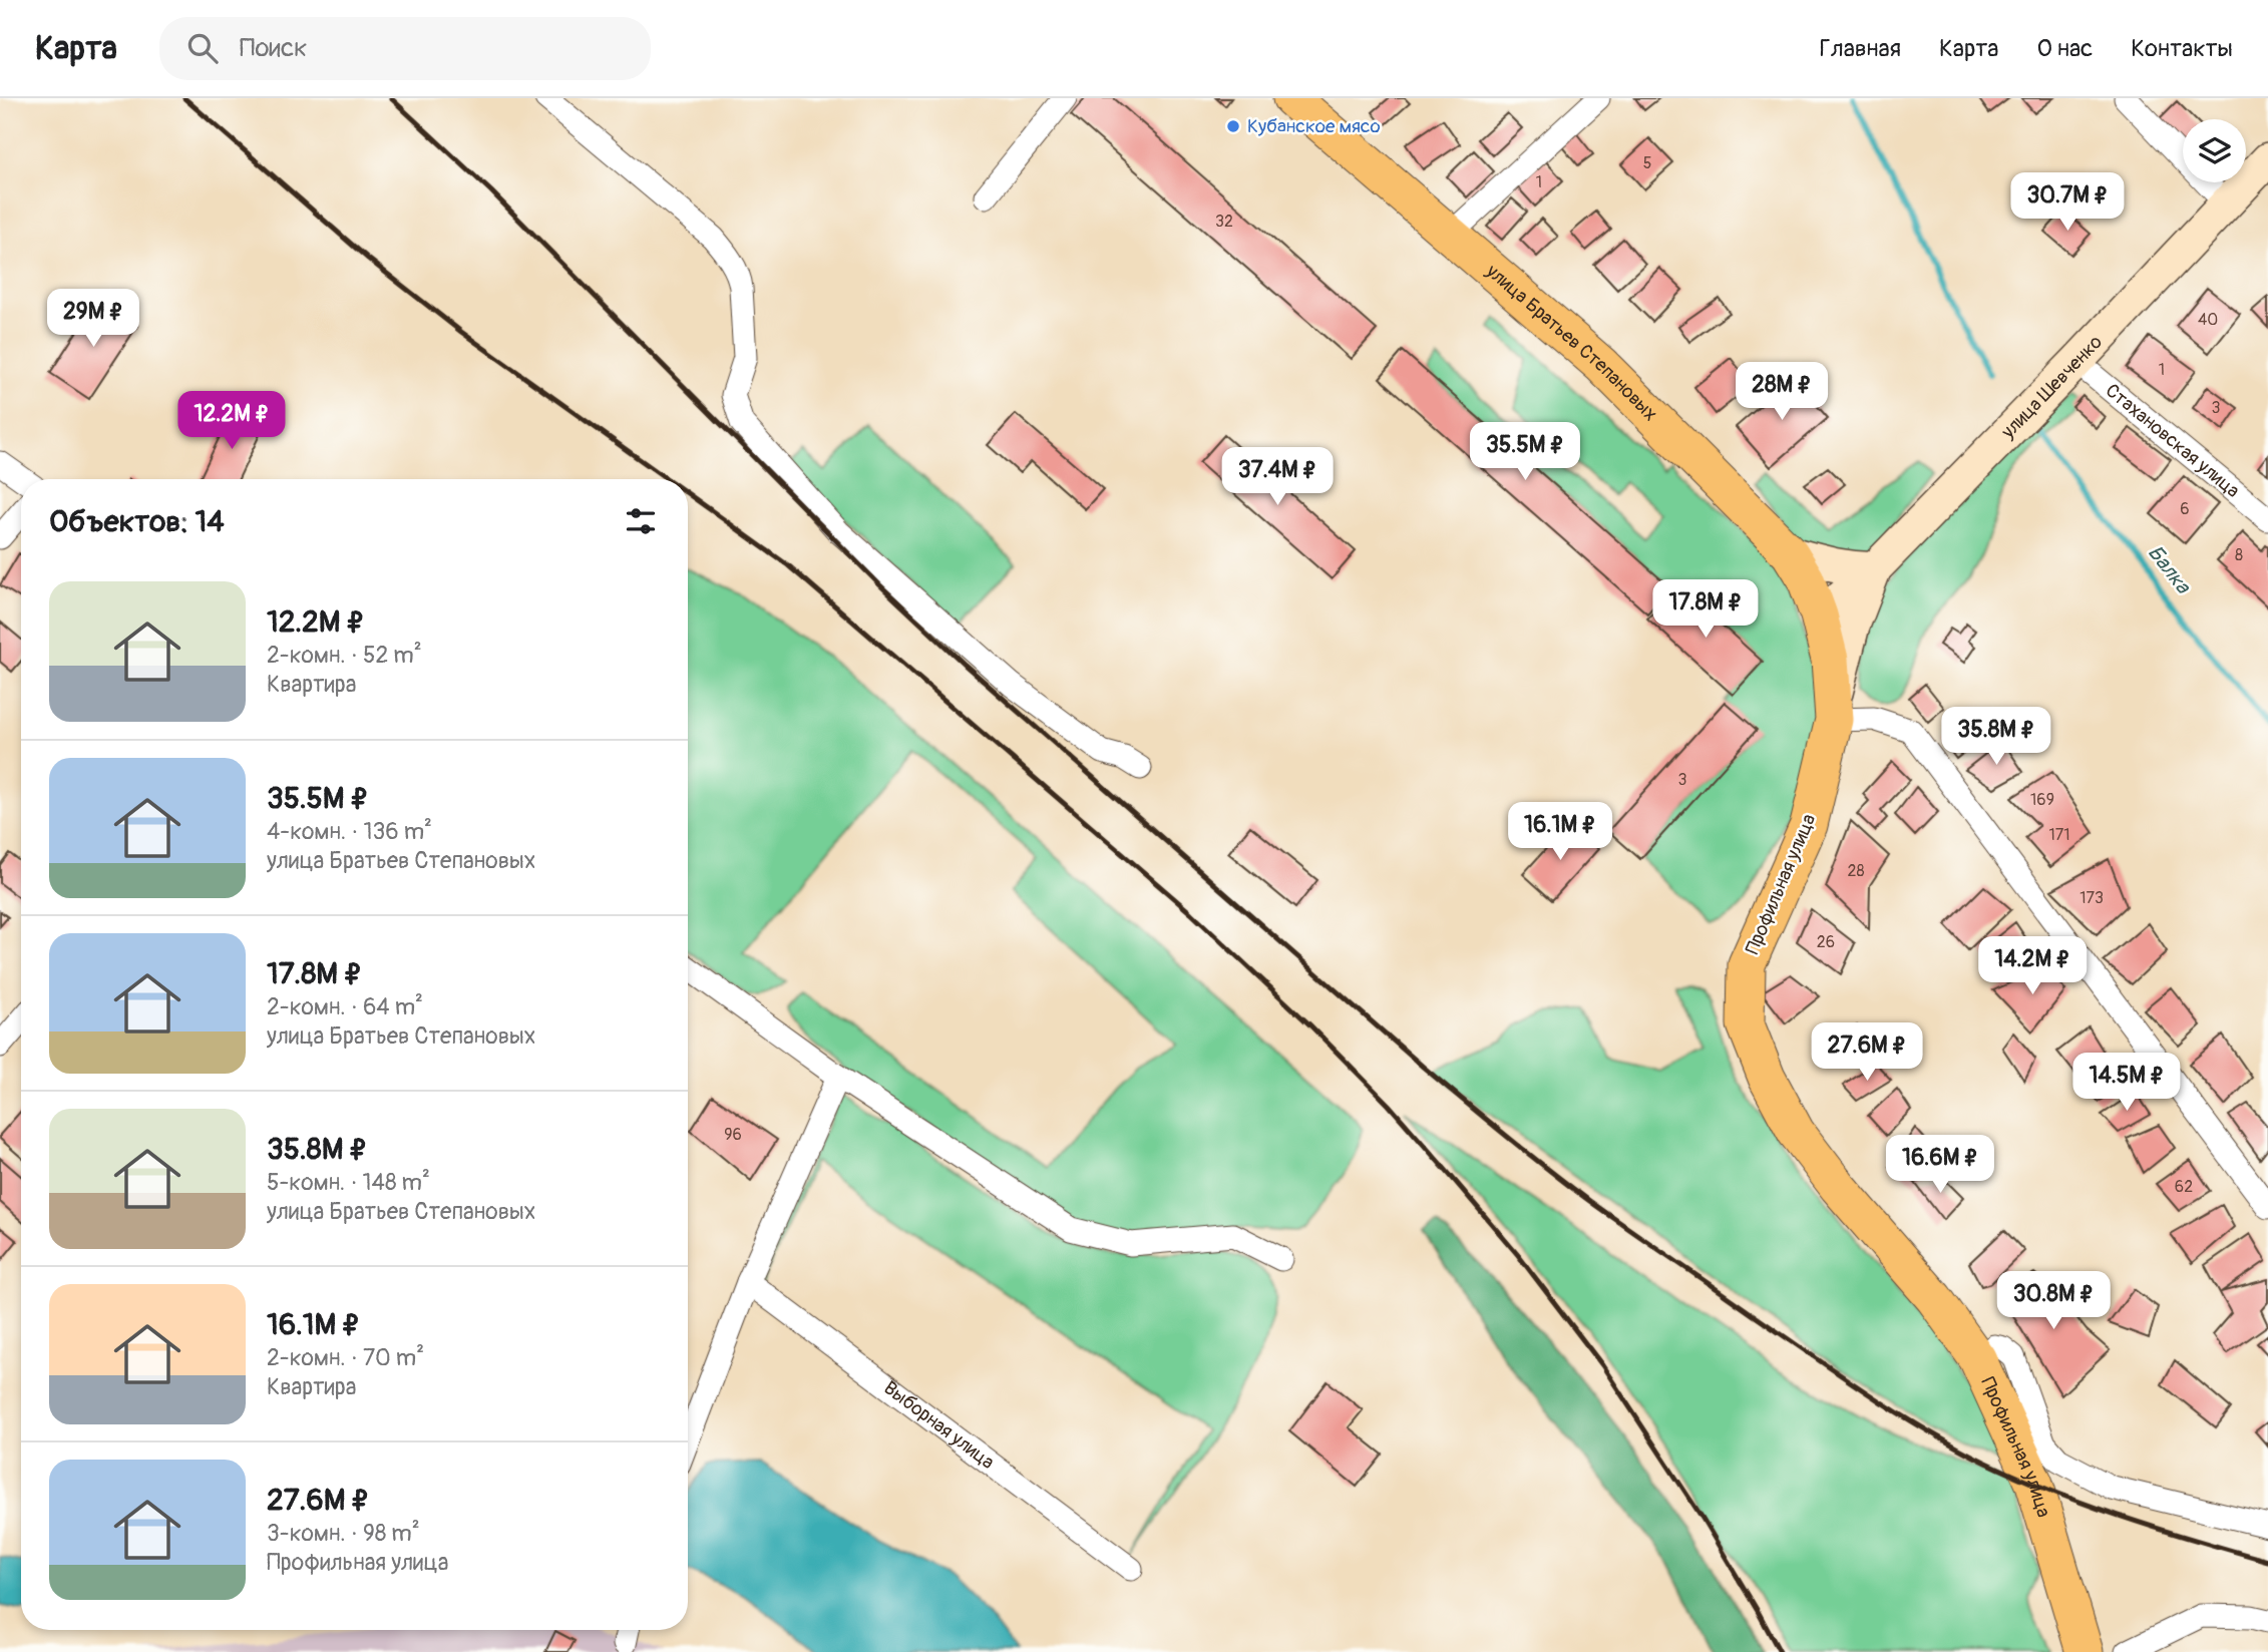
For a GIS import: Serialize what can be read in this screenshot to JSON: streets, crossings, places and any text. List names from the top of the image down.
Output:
{
  "streets": {
    "main road": ["улица Братьев Степановых", "улица Шевченко", "Профильная улица"],
    "street": ["Стахановская улица", "Выборная улица"]
  },
  "crossings": [
    ["улица Братьев Степановых", "улица Шевченко"],
    ["улица Братьев Степановых", "Профильная улица"],
    ["улица Шевченко", "Стахановская улица"],
    ["улица Шевченко", "Профильная улица"]
  ],
  "water": ["Балка"],
  "places": ["Кубанское мясо"],
  "house_numbers": [
    "5",
    "1",
    "32",
    "40",
    "1",
    "3",
    "6",
    "8",
    "3",
    "169",
    "171",
    "28",
    "173",
    "26",
    "96",
    "62"
  ],
  "page": {
    "header": "Карта",
    "search": "Поиск",
    "nav": [
      "Главная",
      "Карта",
      "О нас",
      "Контакты"
    ],
    "price": [
      "30.7M ₽",
      "29M ₽",
      "28M ₽",
      "12.2M ₽",
      "35.5M ₽",
      "37.4M ₽",
      "17.8M ₽",
      "35.8M ₽",
      "16.1M ₽",
      "14.2M ₽",
      "27.6M ₽",
      "14.5M ₽",
      "16.6M ₽",
      "30.8M ₽"
    ],
    "heading": "Объектов: 14",
    "list": [
      {
        "name": "12.2M ₽",
        "note": "2-комн. · 52 m² · Квартира"
      },
      {
        "name": "35.5M ₽",
        "note": "4-комн. · 136 m² · улица Братьев Степановых"
      },
      {
        "name": "17.8M ₽",
        "note": "2-комн. · 64 m² · улица Братьев Степановых"
      },
      {
        "name": "35.8M ₽",
        "note": "5-комн. · 148 m² · улица Братьев Степановых"
      },
      {
        "name": "16.1M ₽",
        "note": "2-комн. · 70 m² · Квартира"
      },
      {
        "name": "27.6M ₽",
        "note": "3-комн. · 98 m² · Профильная улица"
      }
    ]
  }
}
